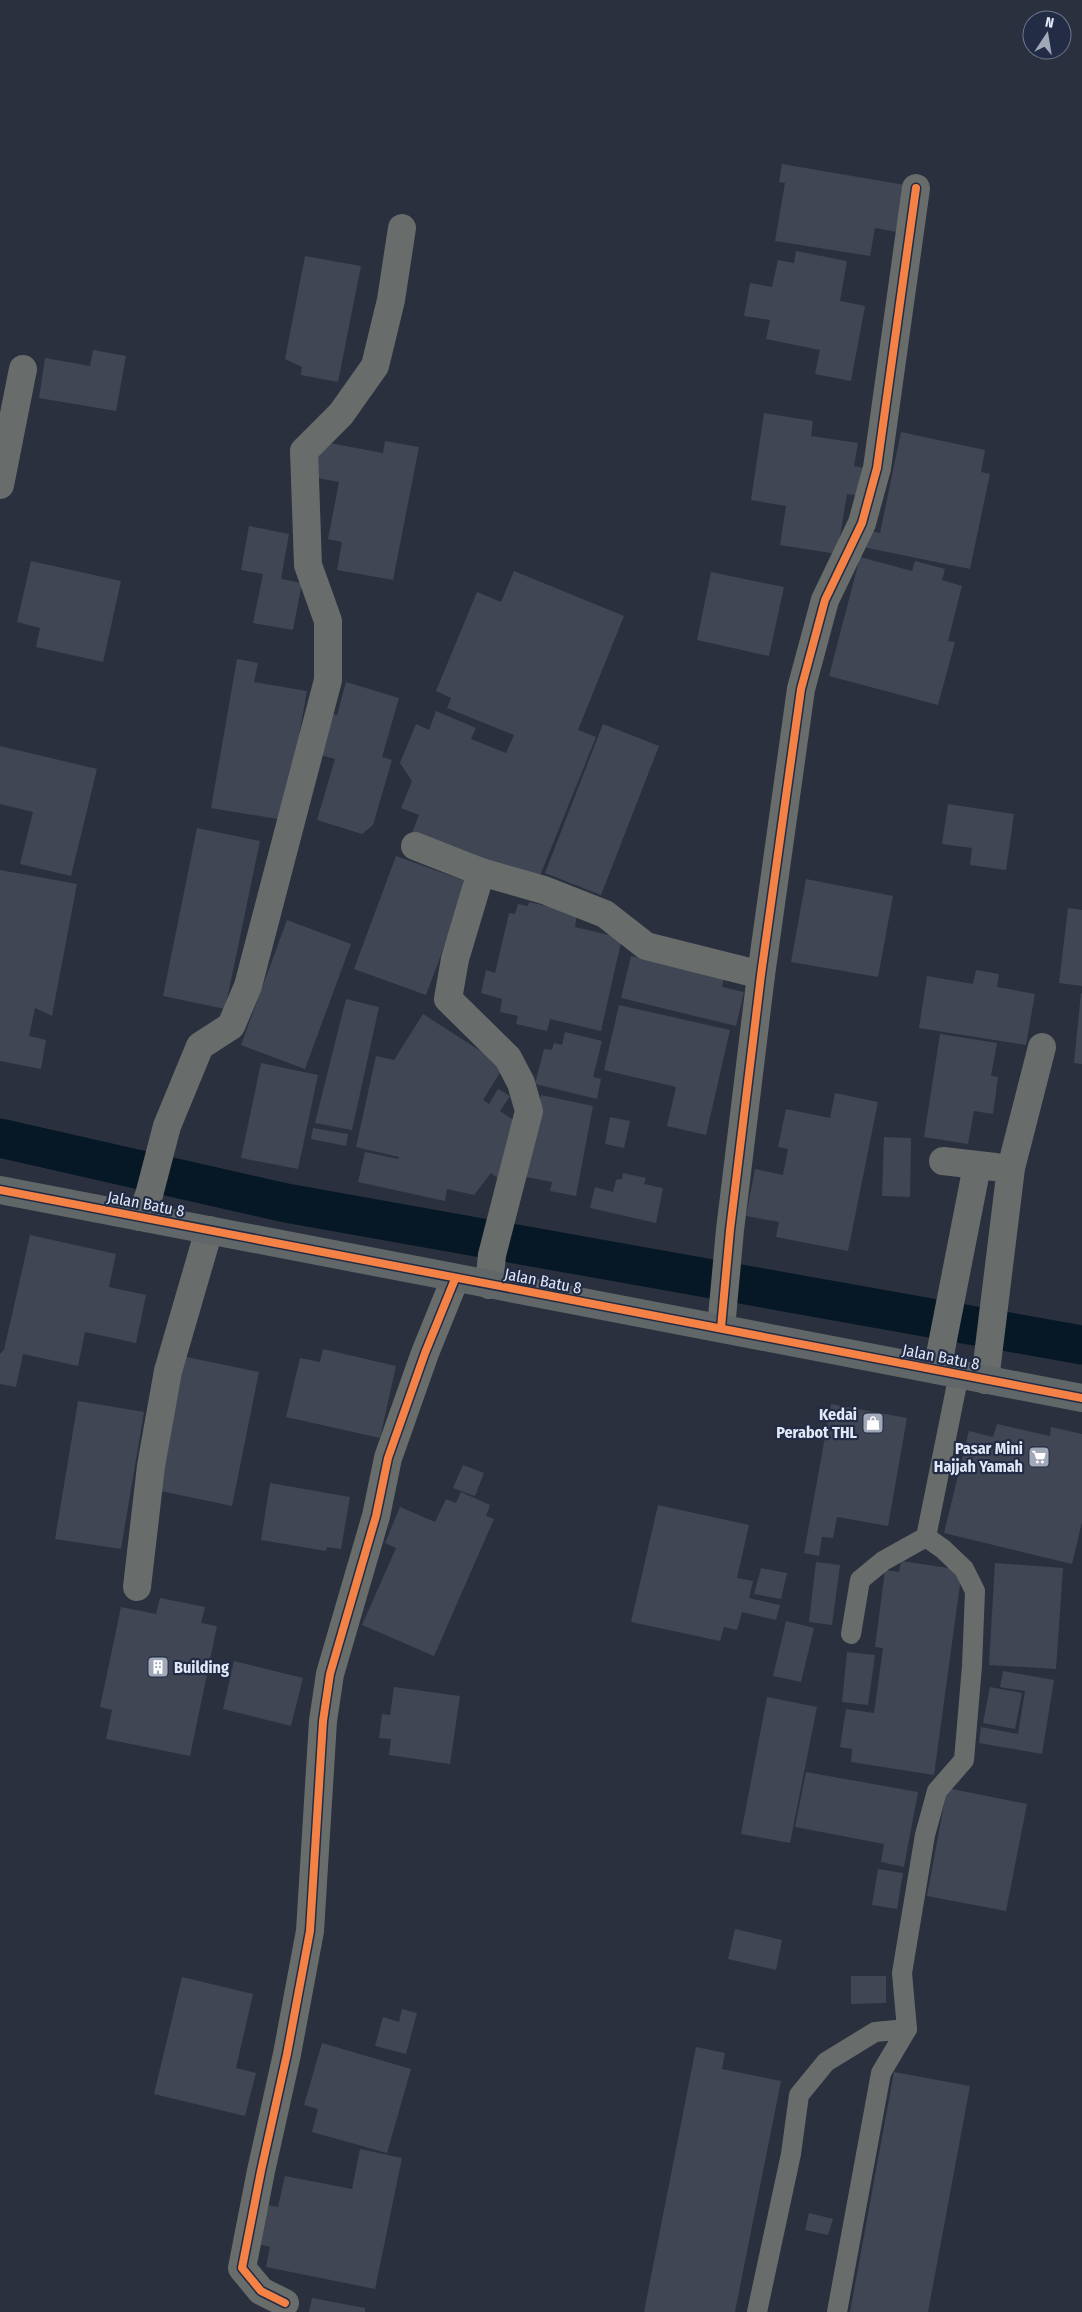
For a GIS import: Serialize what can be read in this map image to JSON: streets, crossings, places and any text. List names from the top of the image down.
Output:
{
  "streets": {
    "street": ["Jalan Batu 8"]
  },
  "places": {
    "shop": ["Kedai Perabot THL"],
    "supermarket": ["Pasar Mini Hajjah Yamah"],
    "building": ["Building"]
  },
  "north": "top"
}
